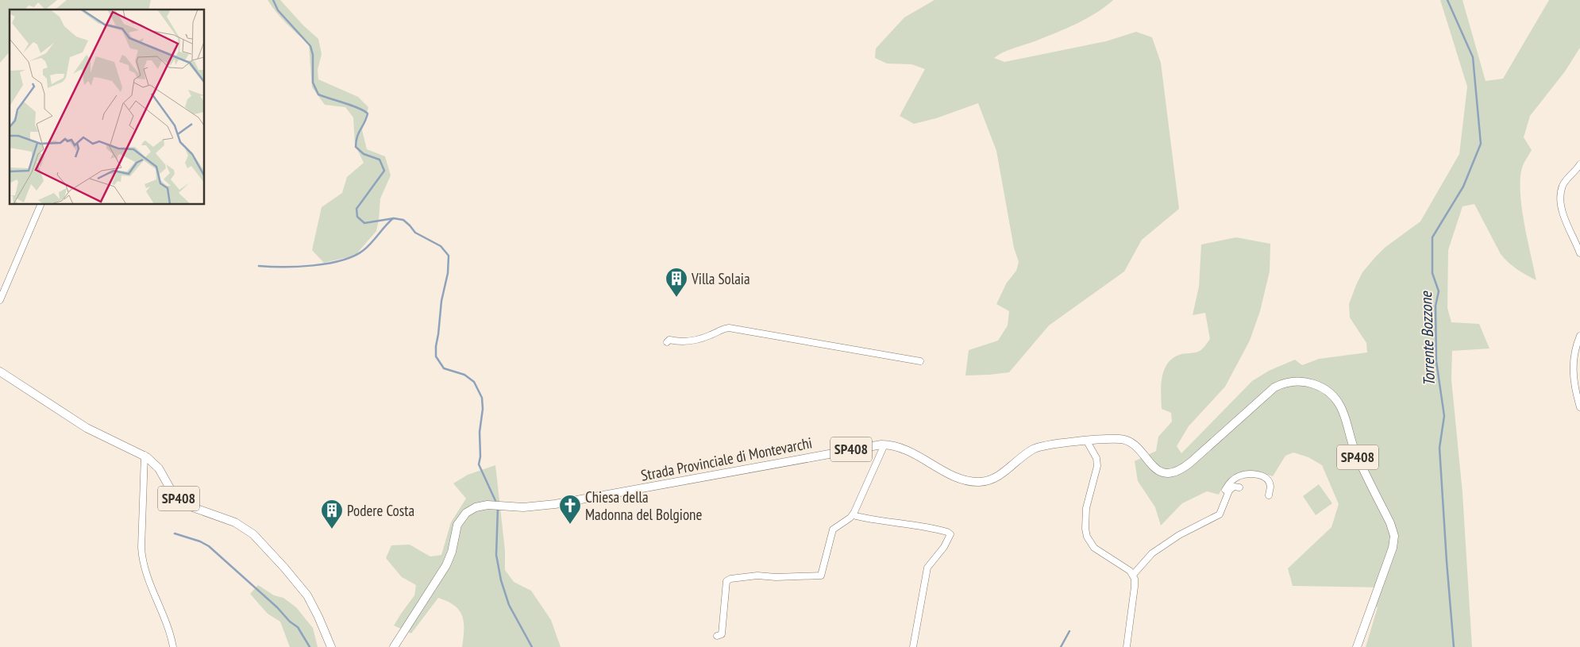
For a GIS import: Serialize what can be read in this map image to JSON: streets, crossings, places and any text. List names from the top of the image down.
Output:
{
  "streets": {
    "main road": ["SP408", "Strada Provinciale di Montevarchi"]
  },
  "water": ["Torrente Bozzone"],
  "places": {
    "building": ["Villa Solaia", "Podere Costa"],
    "church": ["Chiesa della Madonna del Bolgione"]
  }
}
